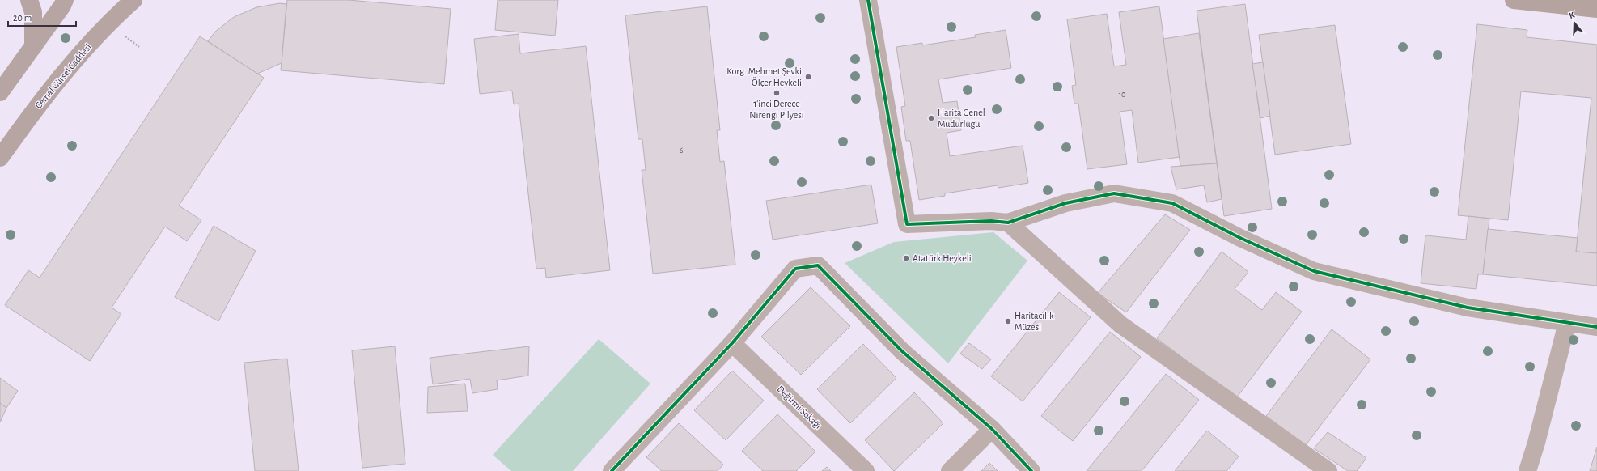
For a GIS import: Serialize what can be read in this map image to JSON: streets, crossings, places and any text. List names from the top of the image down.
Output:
{
  "streets": {
    "main road": ["Cemal Gürsel Caddesi"],
    "street": ["Değirmi Sokağı"]
  },
  "places": [
    "Korg. Mehmet Şevki Ölçer Heykeli",
    "1'inci Derece Nirengi Pilyesi",
    "Harita Genel Müdürlüğü",
    "Atatürk Heykeli",
    "Haritacılık Müzesi"
  ],
  "house_numbers": ["10", "6"],
  "scale_bar": "20 m",
  "north": "top"
}
